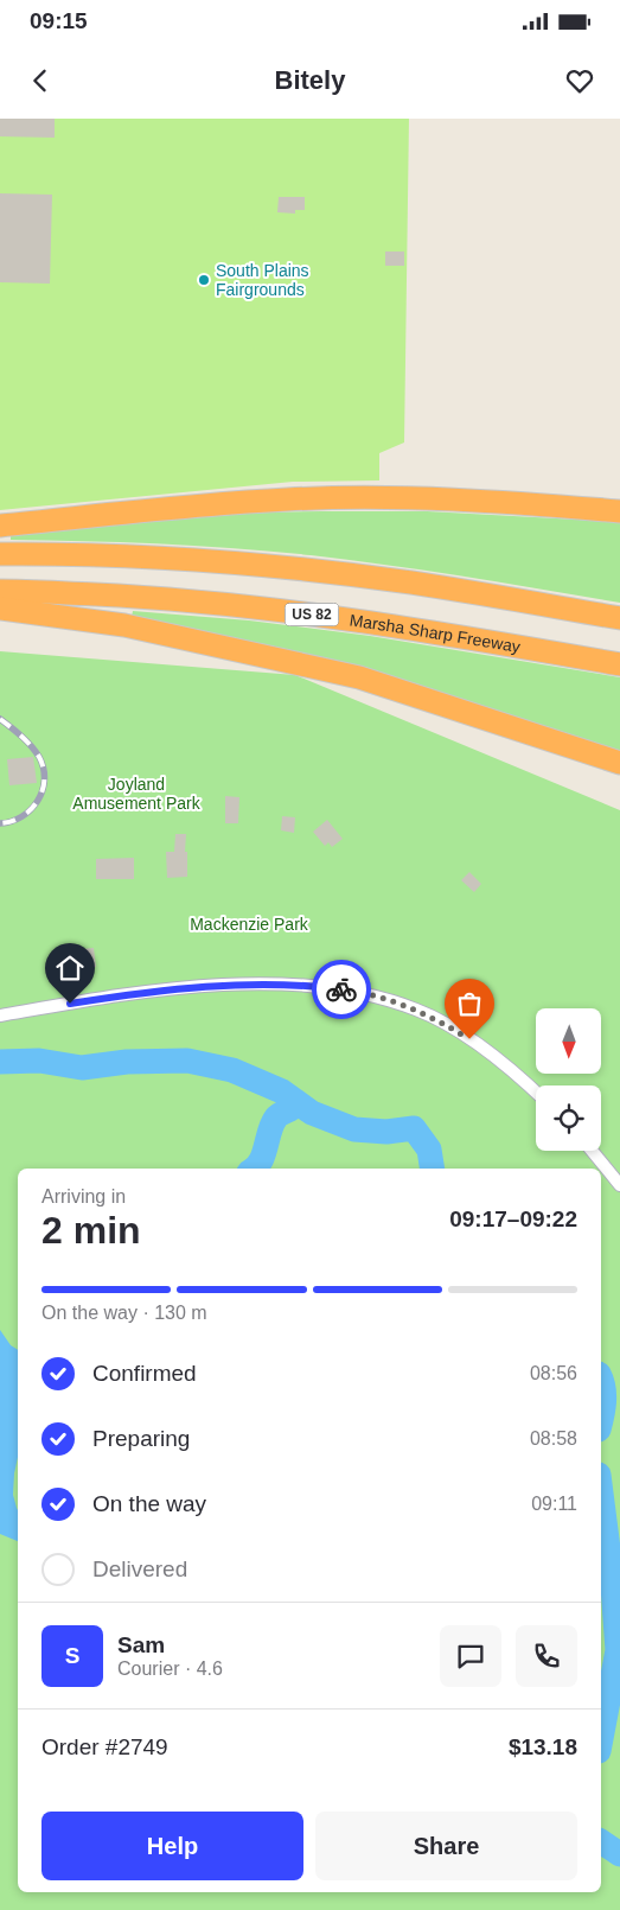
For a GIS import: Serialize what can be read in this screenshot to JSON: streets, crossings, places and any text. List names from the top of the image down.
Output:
{
  "streets": {
    "highway": ["US 82", "Marsha Sharp Freeway"]
  },
  "parks": ["Joyland Amusement Park", "Mackenzie Park"],
  "places": ["South Plains Fairgrounds"],
  "north": "bottom",
  "page": {
    "status": "09:15",
    "header": "Bitely",
    "heading": ["2 min", "Arriving in", "09:17–09:22"],
    "panel": [
      "Sam",
      "Courier · 4.6",
      "Order #2749",
      "$13.18"
    ],
    "bar": "On the way · 130 m",
    "list": [
      ["Confirmed", "08:56"],
      ["Preparing", "08:58"],
      ["On the way", "09:11"],
      "Delivered"
    ],
    "round": "S",
    "buttons": ["Help", "Share"]
  }
}
